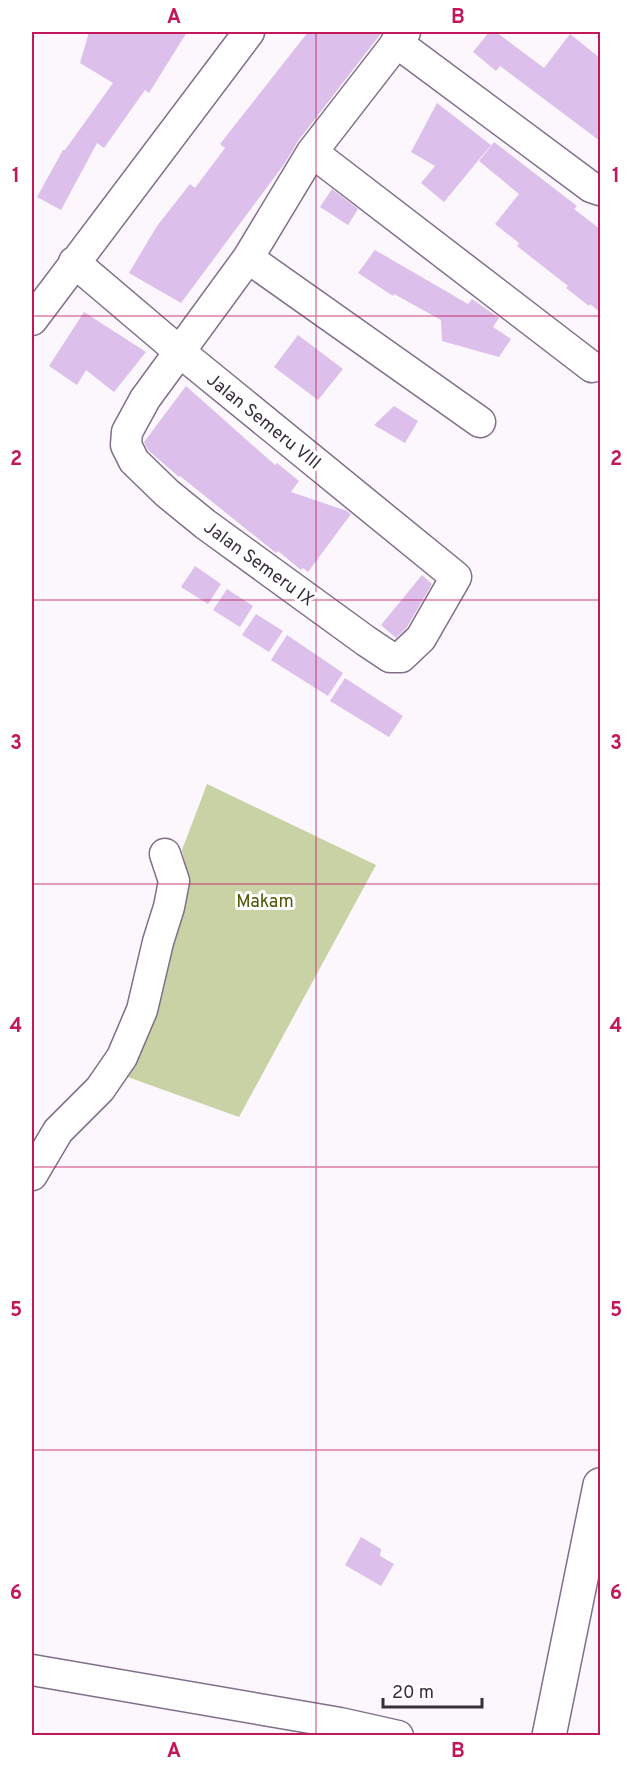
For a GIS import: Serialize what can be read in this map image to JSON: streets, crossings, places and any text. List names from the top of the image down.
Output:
{
  "streets": {
    "street": ["Jalan Semeru VIII", "Jalan Semeru IX"]
  },
  "crossings": [
    ["Jalan Semeru VIII", "Jalan Semeru IX"]
  ],
  "parks": ["Makam"],
  "scale_bar": "20 m",
  "grid": {
    "columns": ["A", "B"],
    "rows": [
      "1",
      "2",
      "3",
      "4",
      "5",
      "6"
    ]
  }
}
